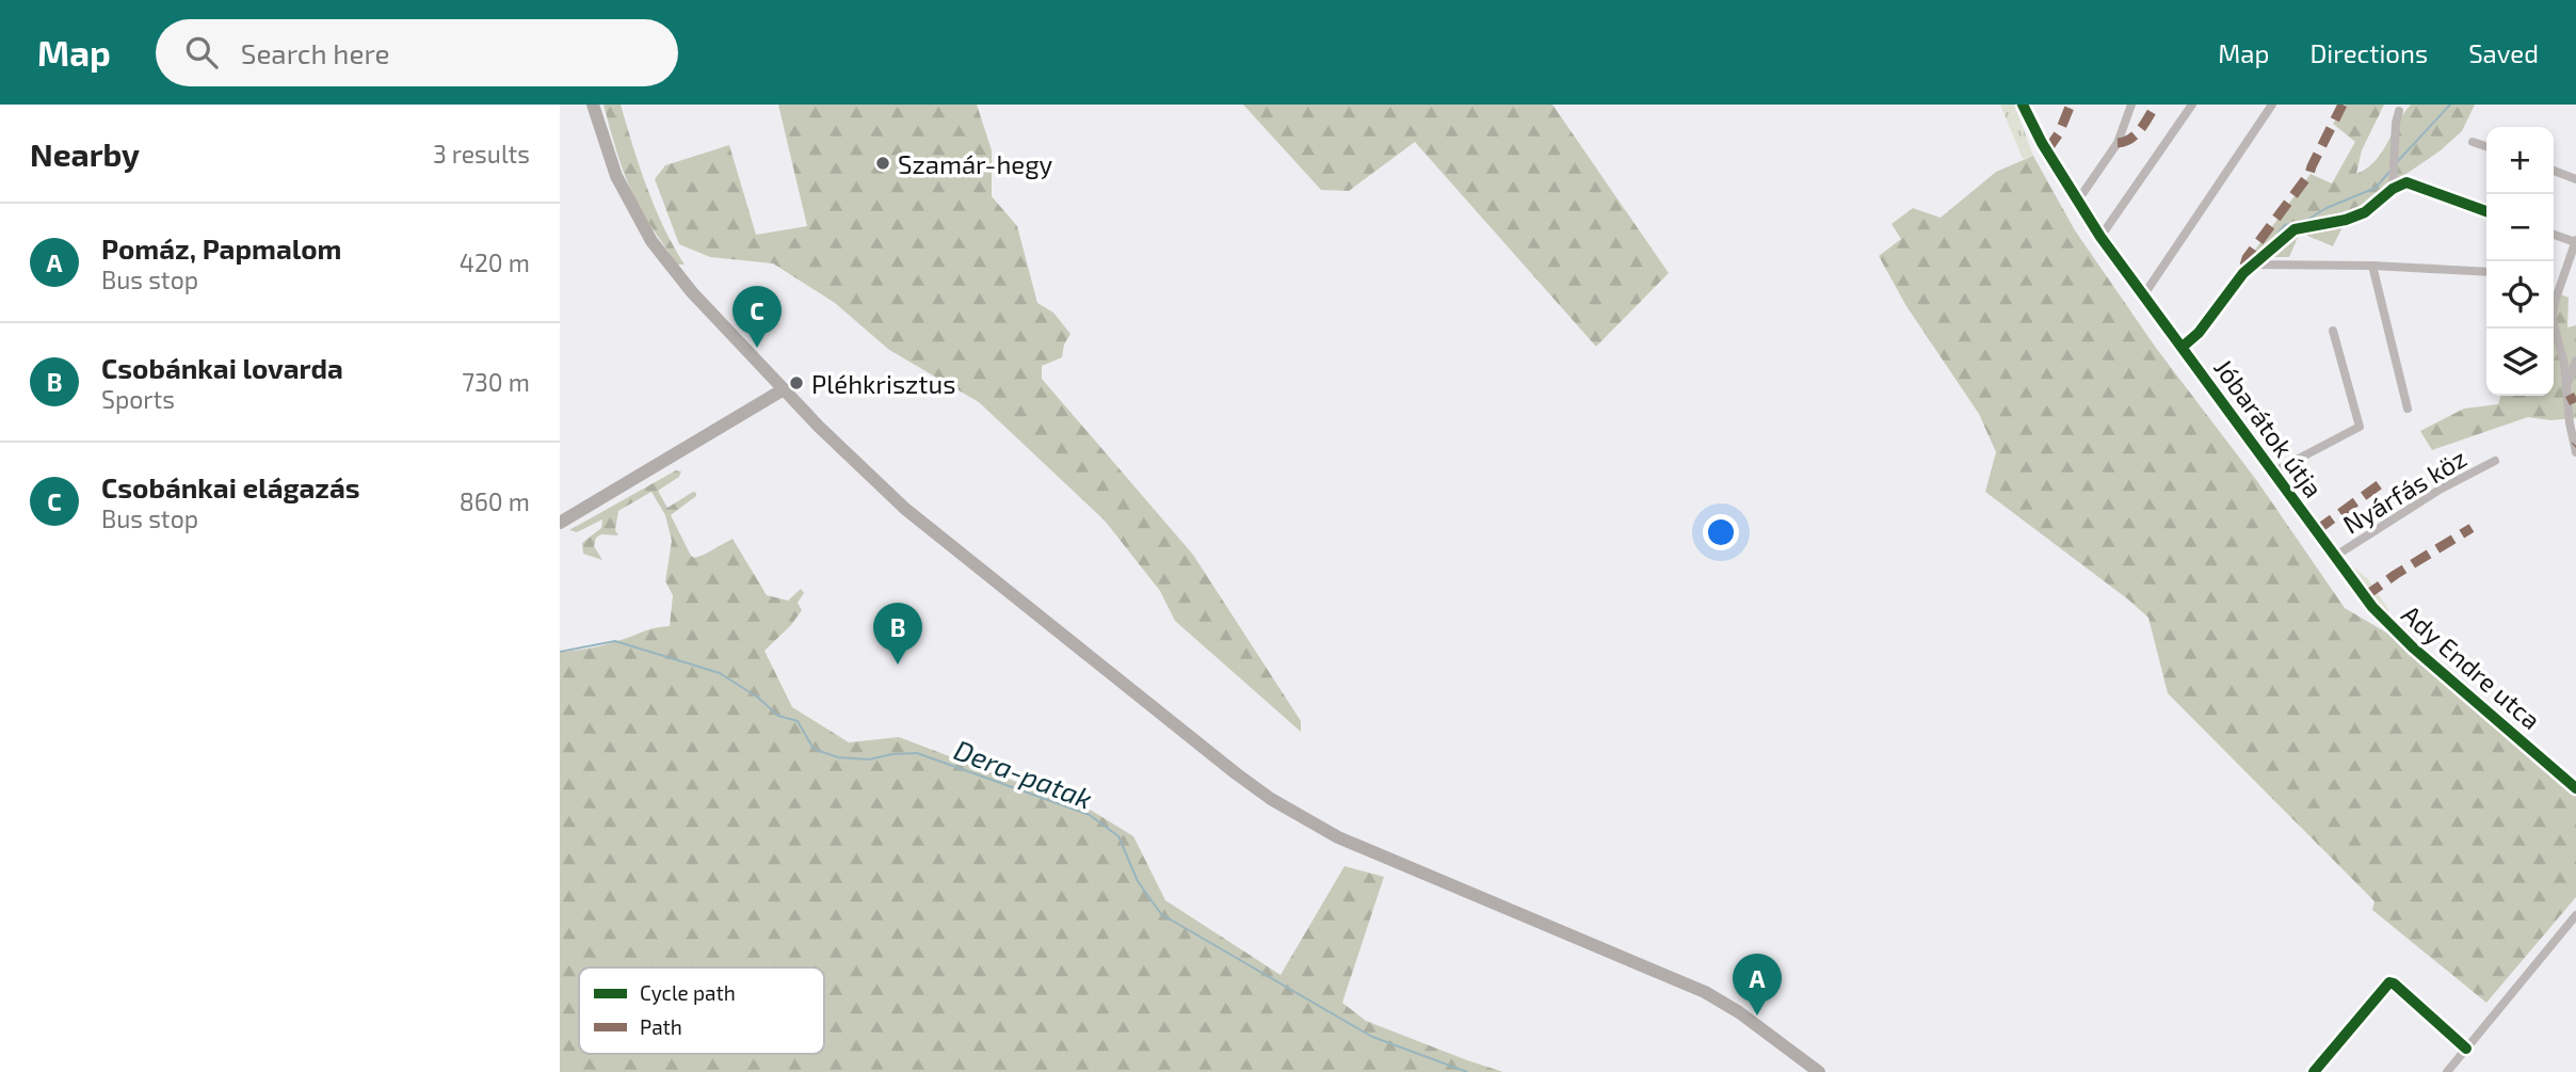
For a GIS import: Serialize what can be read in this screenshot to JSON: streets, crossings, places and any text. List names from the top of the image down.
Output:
{
  "streets": {
    "street": ["Jóbarátok útja", "Nyárfás köz", "Ady Endre utca"]
  },
  "crossings": [
    ["Jóbarátok útja", "Nyárfás köz"],
    ["Jóbarátok útja", "Ady Endre utca"]
  ],
  "water": ["Dera-patak"],
  "places": ["Szamár-hegy", "Pléhkrisztus"],
  "legend": ["Cycle path", "Path"],
  "page": {
    "header": "Map",
    "search": "Search here",
    "nav": ["Map", "Directions", "Saved"],
    "heading": ["Nearby", "3 results"],
    "map_buttons": ["+", "−"],
    "list": [
      {
        "mark": "A",
        "name": "Pomáz, Papmalom",
        "note": "Bus stop",
        "value": "420 m"
      },
      {
        "mark": "B",
        "name": "Csobánkai lovarda",
        "note": "Sports",
        "value": "730 m"
      },
      {
        "mark": "C",
        "name": "Csobánkai elágazás",
        "note": "Bus stop",
        "value": "860 m"
      }
    ],
    "pins": ["C", "B", "A"]
  }
}
